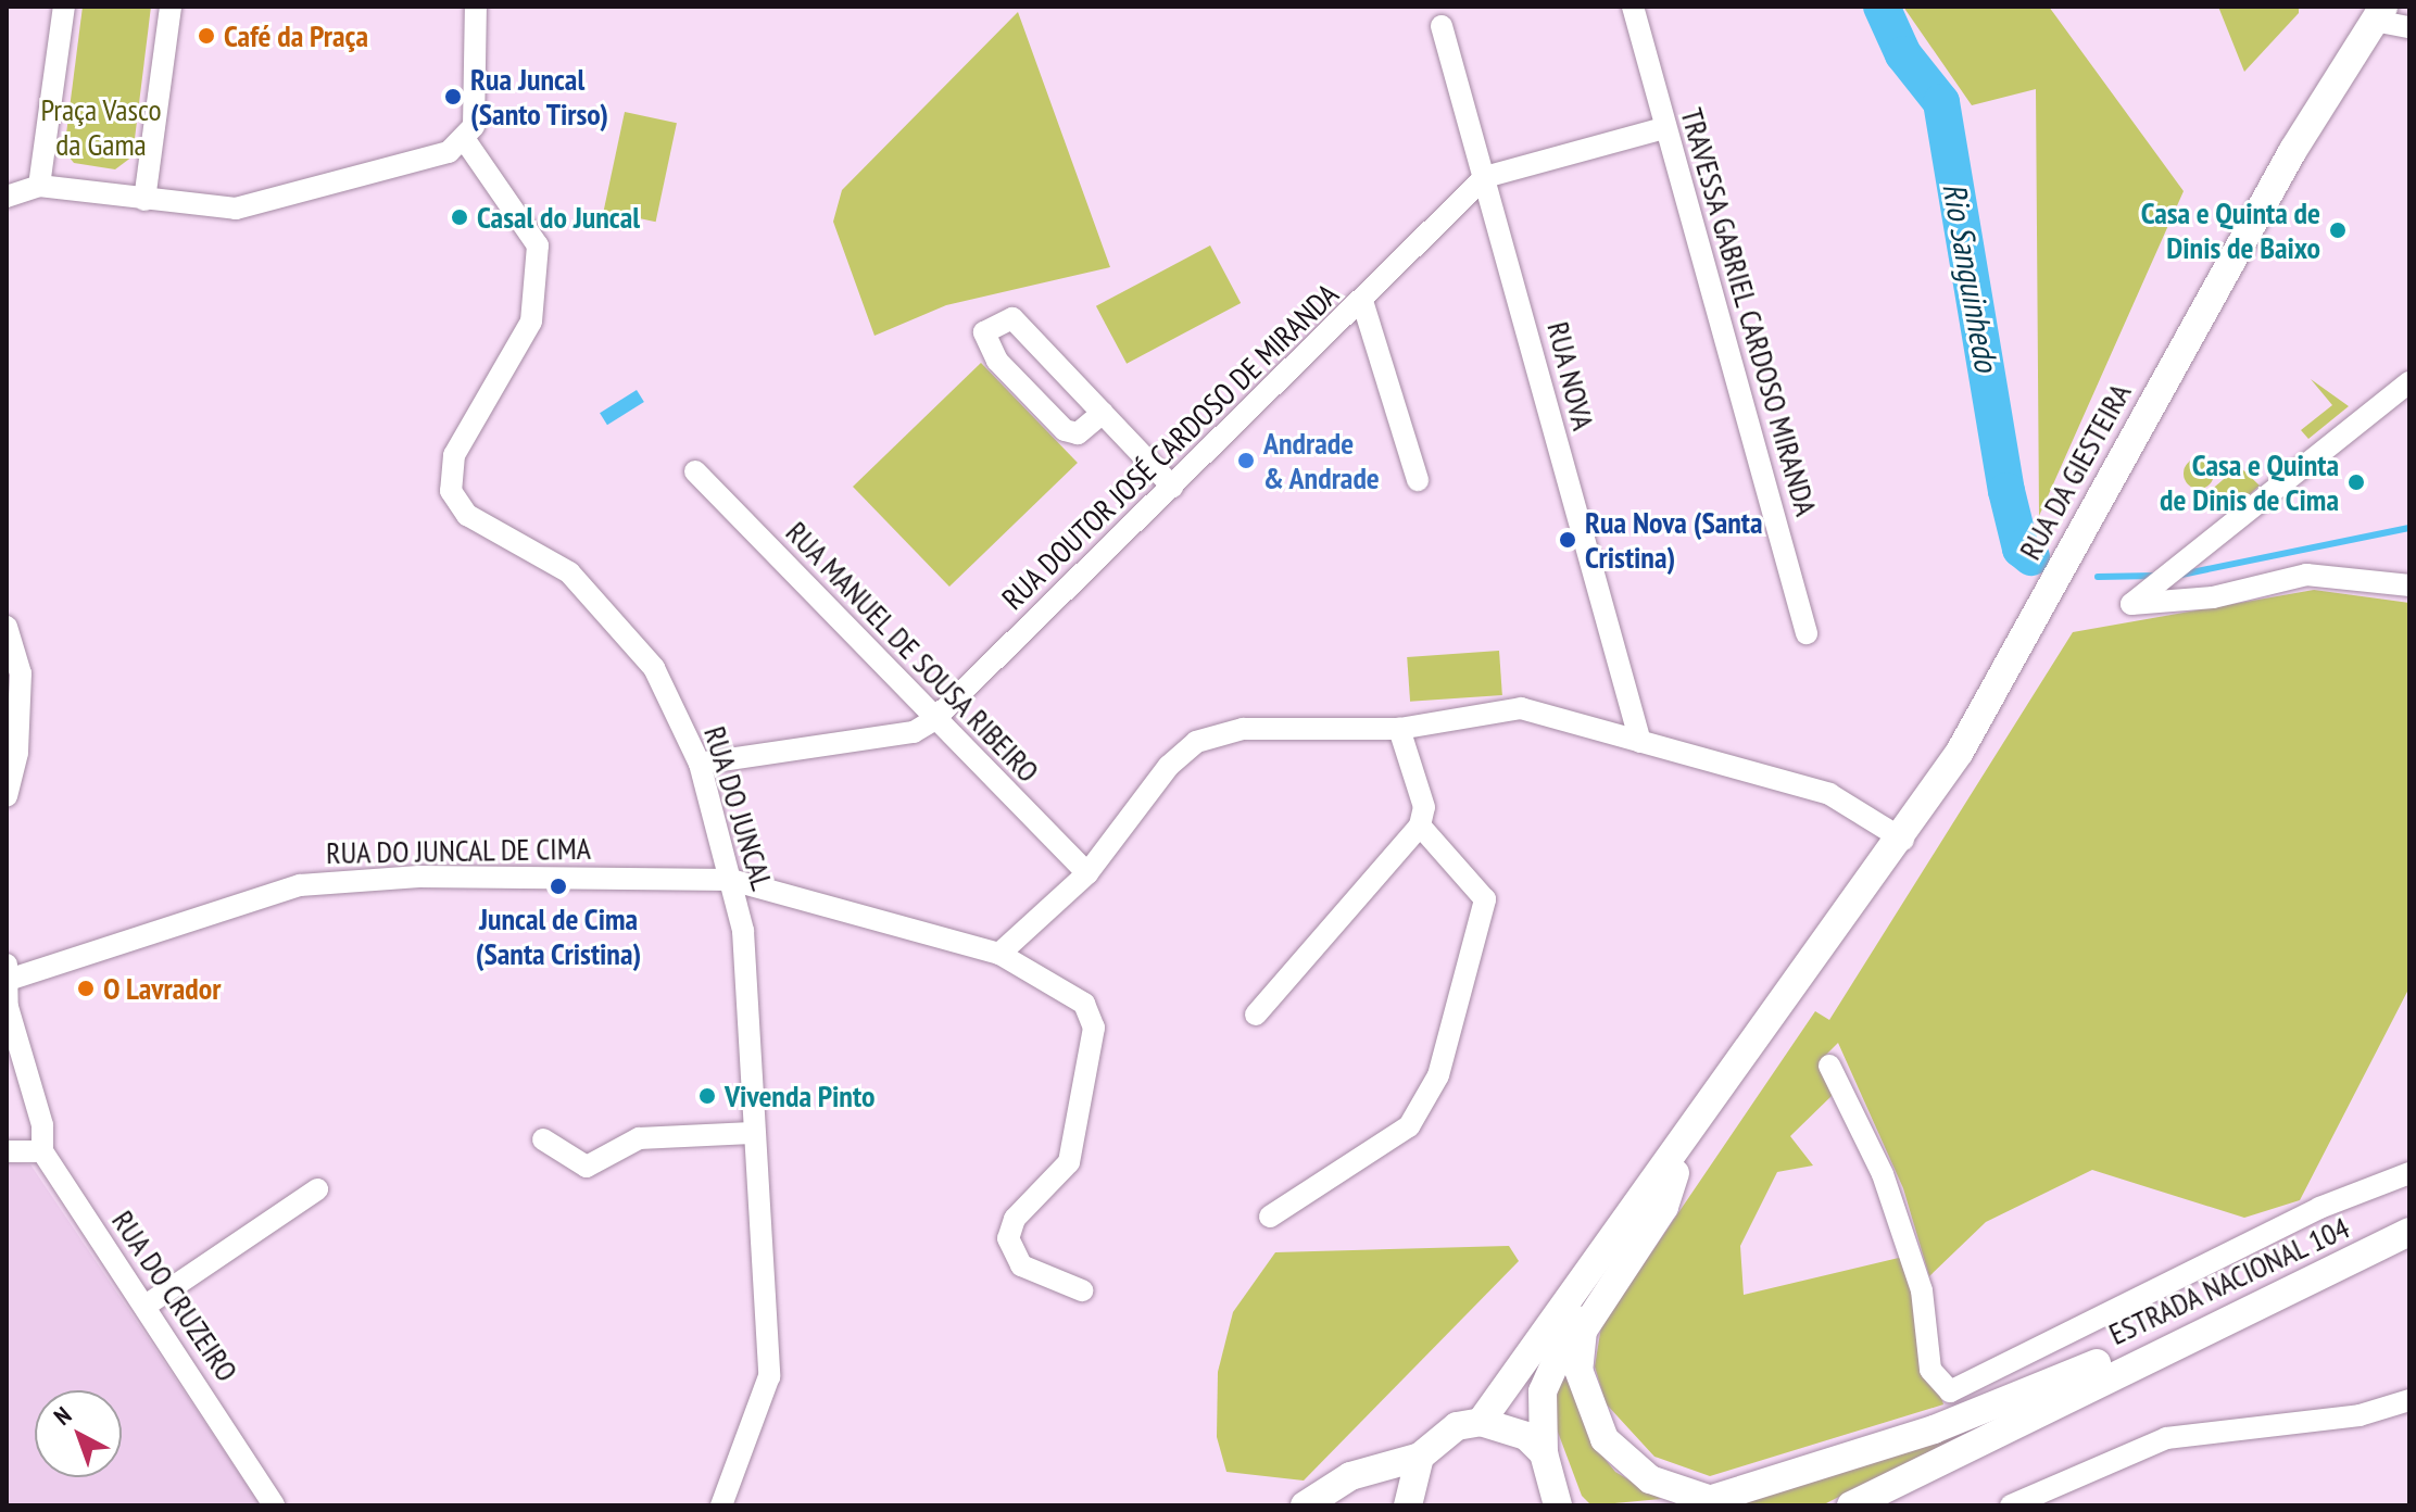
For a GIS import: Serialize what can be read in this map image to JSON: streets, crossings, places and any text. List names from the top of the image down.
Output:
{
  "streets": {
    "main road": ["RUA DA GIESTEIRA", "ESTRADA NACIONAL 104"],
    "street": [
      "TRAVESSA GABRIEL CARDOSO MIRANDA",
      "RUA NOVA",
      "RUA DOUTOR JOSÉ CARDOSO DE MIRANDA",
      "RUA MANUEL DE SOUSA RIBEIRO",
      "RUA DO JUNCAL",
      "RUA DO JUNCAL DE CIMA",
      "RUA DO CRUZEIRO"
    ]
  },
  "crossings": [
    ["TRAVESSA GABRIEL CARDOSO MIRANDA", "RUA DOUTOR JOSÉ CARDOSO DE MIRANDA"],
    ["RUA NOVA", "RUA DOUTOR JOSÉ CARDOSO DE MIRANDA"],
    ["RUA DOUTOR JOSÉ CARDOSO DE MIRANDA", "RUA MANUEL DE SOUSA RIBEIRO"],
    ["RUA DOUTOR JOSÉ CARDOSO DE MIRANDA", "RUA DO JUNCAL"],
    ["RUA DO JUNCAL", "RUA DO JUNCAL DE CIMA"]
  ],
  "water": ["Rio Sanguinhedo"],
  "parks": ["Praça Vasco da Gama"],
  "places": [
    "Café da Praça",
    "Rua Juncal (Santo Tirso)",
    "Casal do Juncal",
    "Casa e Quinta de Dinis de Baixo",
    "Andrade & Andrade",
    "Casa e Quinta de Dinis de Cima",
    "Rua Nova (Santa Cristina)",
    "Juncal de Cima (Santa Cristina)",
    "O Lavrador",
    "Vivenda Pinto"
  ],
  "north": "top left"
}
